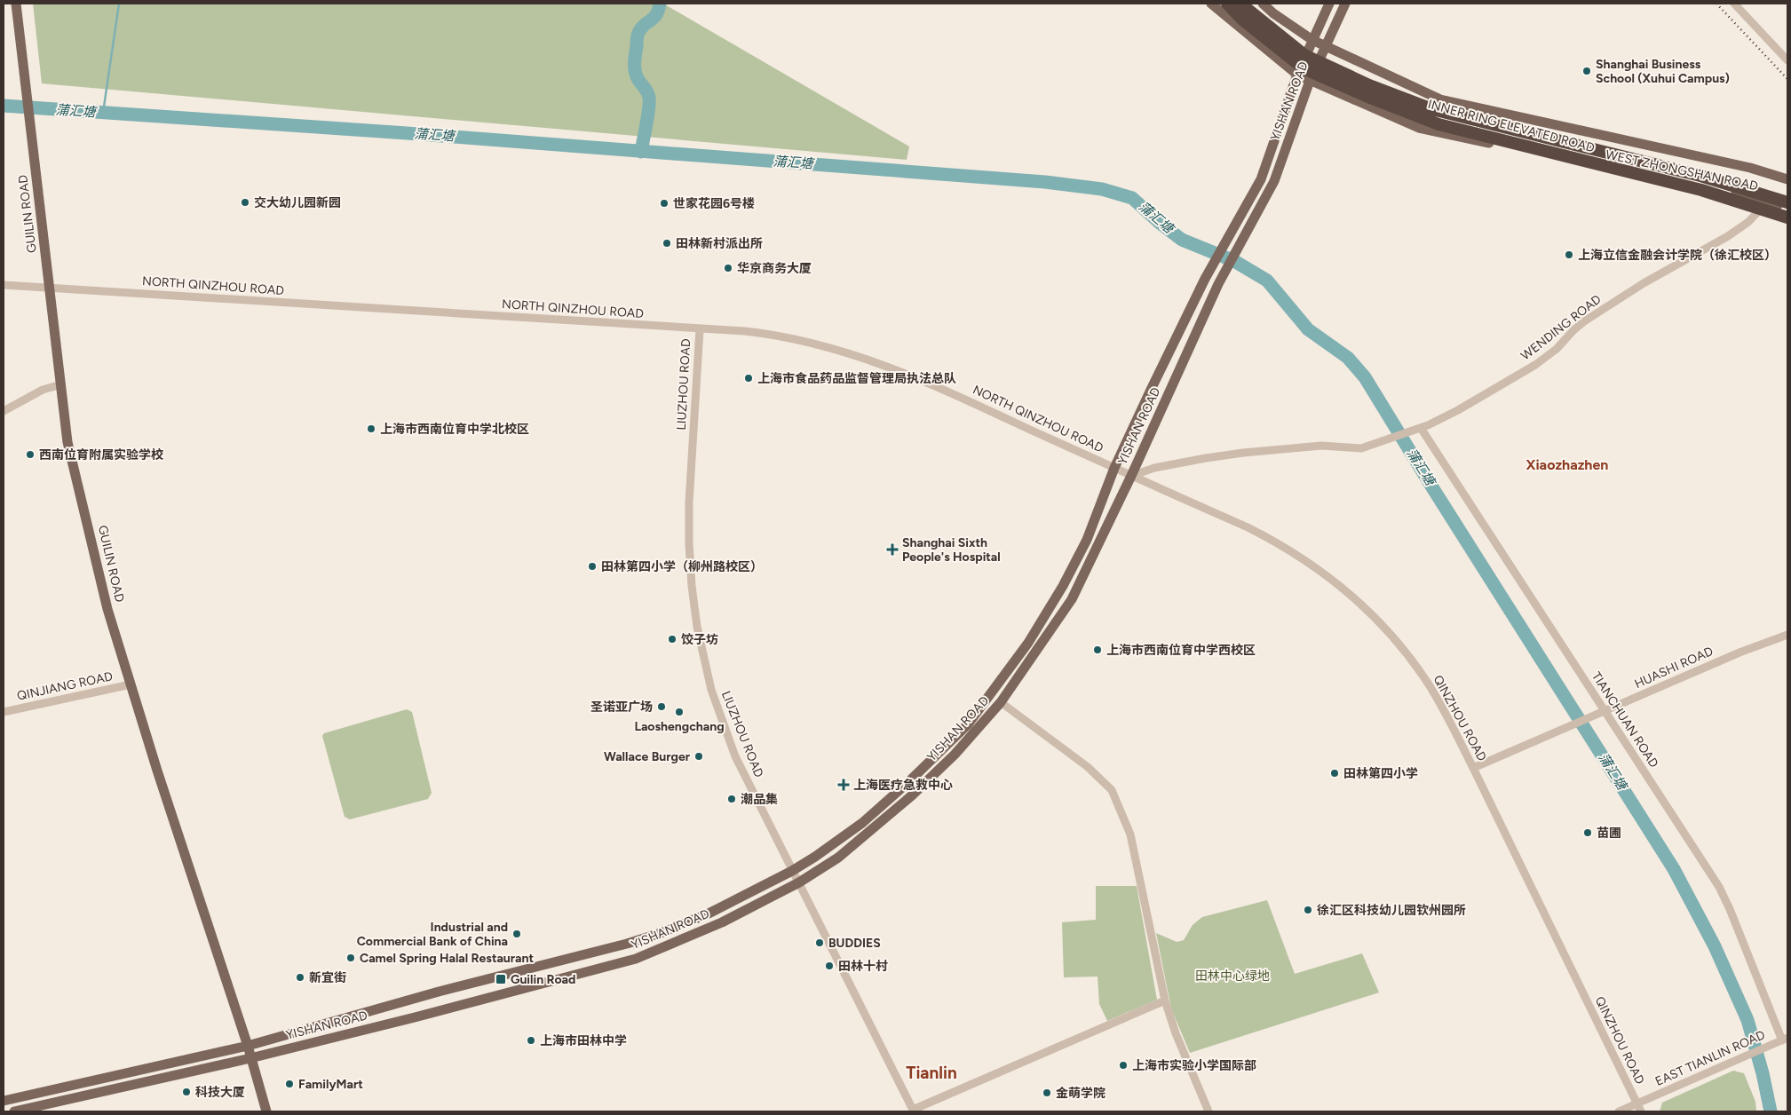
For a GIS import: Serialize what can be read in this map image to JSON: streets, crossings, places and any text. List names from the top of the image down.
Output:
{
  "streets": {
    "highway": ["INNER RING ELEVATED ROAD"],
    "main road": ["YISHAN ROAD", "WEST ZHONGSHAN ROAD", "GUILIN ROAD"],
    "street": [
      "NORTH QINZHOU ROAD",
      "WENDING ROAD",
      "LIUZHOU ROAD",
      "HUASHI ROAD",
      "QINJIANG ROAD",
      "QINZHOU ROAD",
      "TIANCHUAN ROAD",
      "EAST TIANLIN ROAD"
    ]
  },
  "crossings": [
    ["YISHAN ROAD", "WEST ZHONGSHAN ROAD"],
    ["YISHAN ROAD", "GUILIN ROAD"],
    ["YISHAN ROAD", "NORTH QINZHOU ROAD"],
    ["YISHAN ROAD", "WENDING ROAD"],
    ["YISHAN ROAD", "LIUZHOU ROAD"],
    ["YISHAN ROAD", "QINZHOU ROAD"],
    ["WEST ZHONGSHAN ROAD", "WENDING ROAD"],
    ["GUILIN ROAD", "NORTH QINZHOU ROAD"],
    ["GUILIN ROAD", "QINJIANG ROAD"],
    ["NORTH QINZHOU ROAD", "LIUZHOU ROAD"],
    ["NORTH QINZHOU ROAD", "QINZHOU ROAD"],
    ["WENDING ROAD", "QINZHOU ROAD"],
    ["WENDING ROAD", "TIANCHUAN ROAD"],
    ["HUASHI ROAD", "QINZHOU ROAD"],
    ["HUASHI ROAD", "TIANCHUAN ROAD"],
    ["QINZHOU ROAD", "EAST TIANLIN ROAD"],
    ["TIANCHUAN ROAD", "EAST TIANLIN ROAD"]
  ],
  "districts": ["Xiaozhazhen", "Tianlin"],
  "water": ["蒲汇塘"],
  "parks": ["田林中心绿地"],
  "places": {
    "other": [
      "Shanghai Business School (Xuhui Campus)",
      "交大幼儿园新园",
      "世家花园6号楼",
      "田林新村派出所",
      "上海立信金融会计学院（徐汇校区）",
      "华京商务大厦",
      "上海市食品药品监督管理局执法总队",
      "上海市西南位育中学北校区",
      "西南位育附属实验学校",
      "田林第四小学（柳州路校区）",
      "饺子坊",
      "上海市西南位育中学西校区",
      "圣诺亚广场",
      "Laoshengchang",
      "Wallace Burger",
      "田林第四小学",
      "潮品集",
      "苗圃",
      "徐汇区科技幼儿园钦州园所",
      "Industrial and Commercial Bank of China",
      "BUDDIES",
      "Camel Spring Halal Restaurant",
      "田林十村",
      "新宜街",
      "上海市田林中学",
      "上海市实验小学国际部",
      "FamilyMart",
      "科技大厦",
      "金萌学院"
    ],
    "health": ["Shanghai Sixth People's Hospital", "上海医疗急救中心"],
    "transit": ["Guilin Road"]
  }
}
